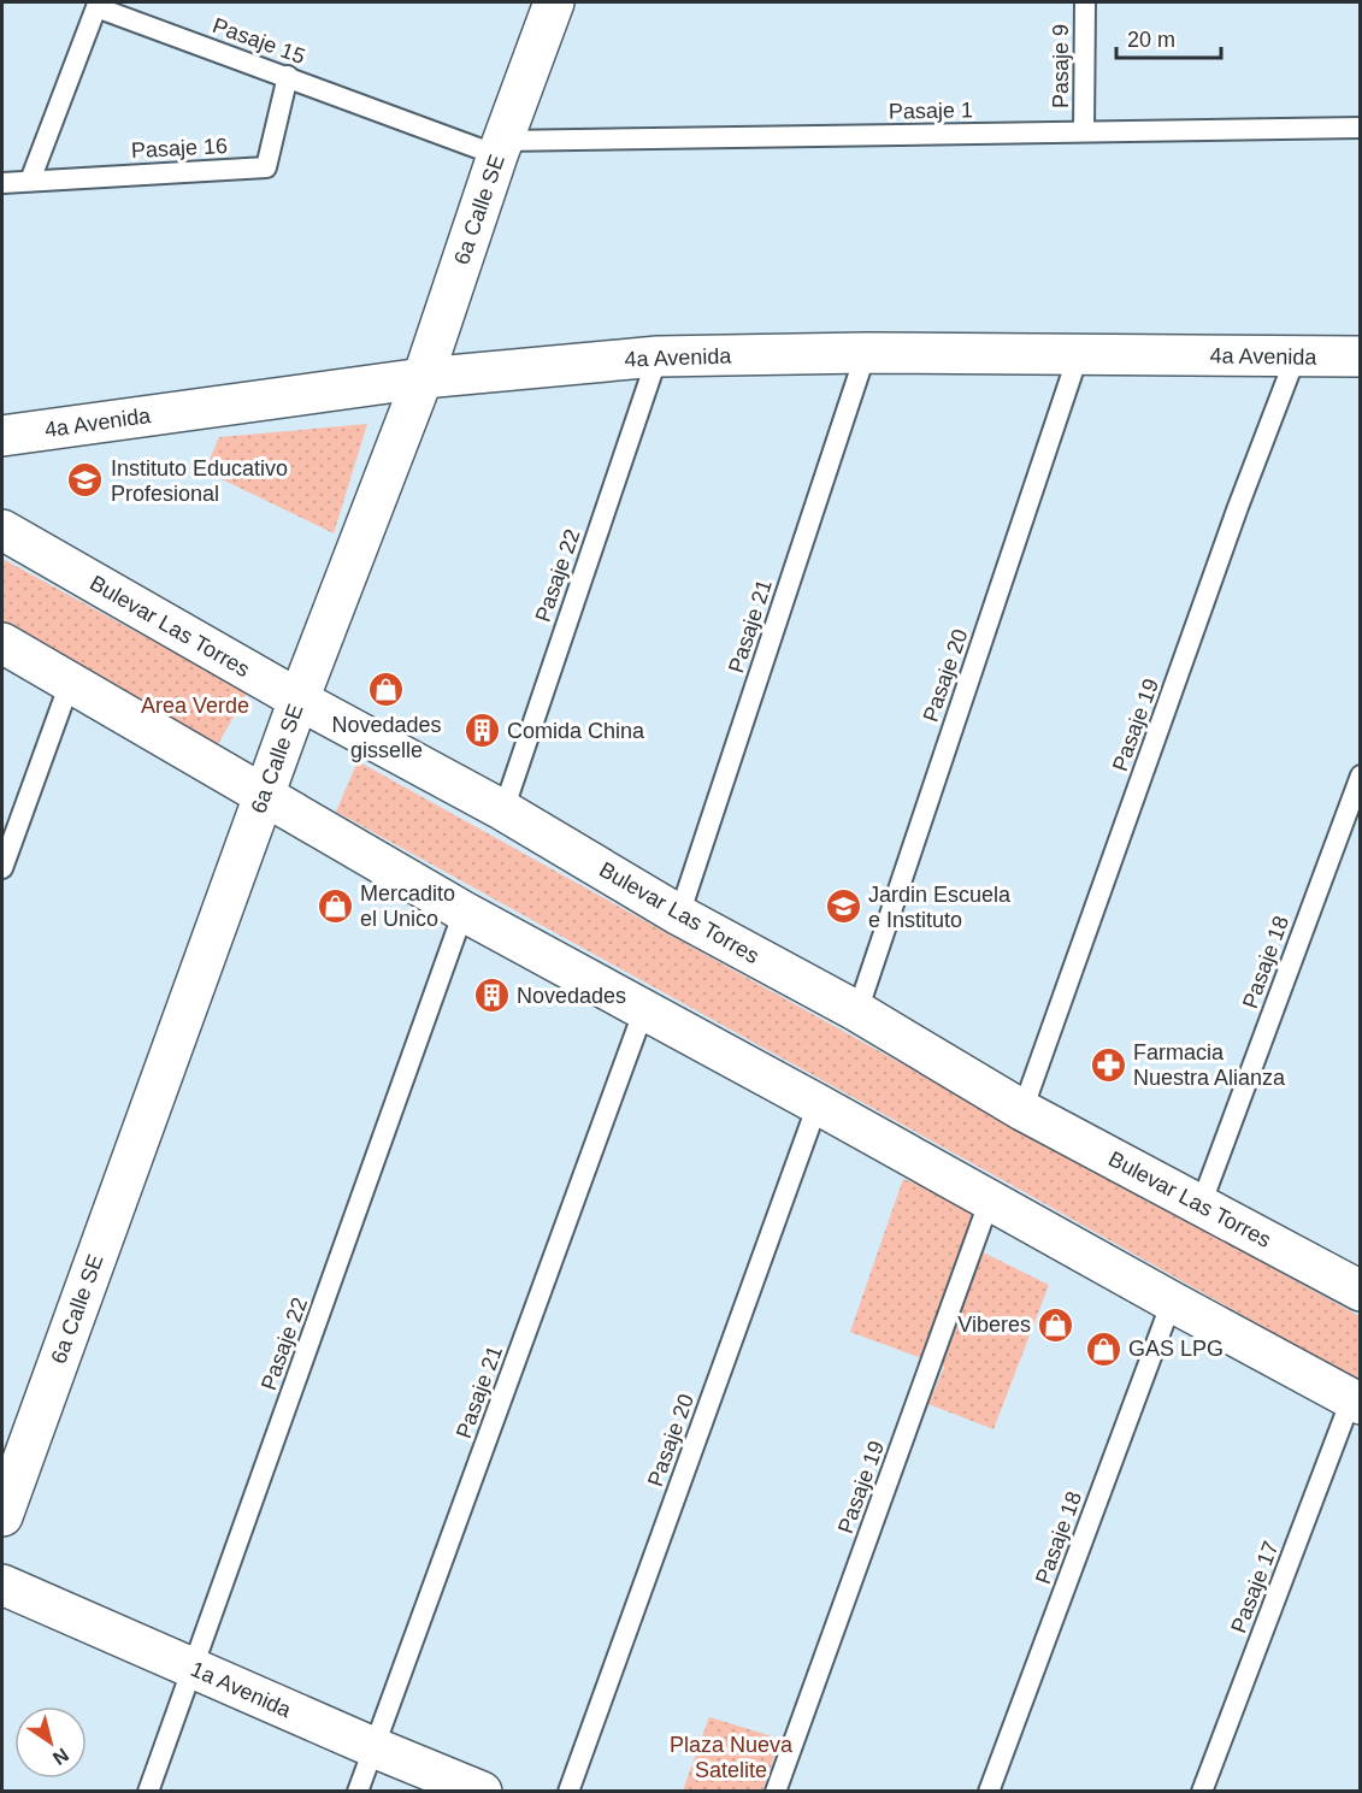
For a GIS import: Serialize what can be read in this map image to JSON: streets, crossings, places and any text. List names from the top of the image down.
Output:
{
  "streets": {
    "street": [
      "6a Calle SE",
      "4a Avenida",
      "Bulevar Las Torres",
      "1a Avenida"
    ],
    "lane": [
      "Pasaje 15",
      "Pasaje 9",
      "Pasaje 1",
      "Pasaje 16",
      "Pasaje 22",
      "Pasaje 21",
      "Pasaje 20",
      "Pasaje 19",
      "Pasaje 18",
      "Pasaje 17"
    ]
  },
  "crossings": [
    ["Pasaje 15", "Pasaje 1"],
    ["Pasaje 15", "Pasaje 16"],
    ["Pasaje 15", "6a Calle SE"],
    ["Pasaje 9", "Pasaje 1"],
    ["Pasaje 1", "6a Calle SE"],
    ["6a Calle SE", "4a Avenida"],
    ["6a Calle SE", "Bulevar Las Torres"],
    ["4a Avenida", "Pasaje 22"],
    ["4a Avenida", "Pasaje 21"],
    ["4a Avenida", "Pasaje 20"],
    ["4a Avenida", "Pasaje 19"],
    ["Pasaje 22", "Bulevar Las Torres"],
    ["Pasaje 22", "1a Avenida"],
    ["Bulevar Las Torres", "Pasaje 21"],
    ["Bulevar Las Torres", "Pasaje 20"],
    ["Bulevar Las Torres", "Pasaje 19"],
    ["Bulevar Las Torres", "Pasaje 18"],
    ["Pasaje 21", "1a Avenida"]
  ],
  "parks": ["Area Verde", "Plaza Nueva Satelite"],
  "places": {
    "school or university": ["Instituto Educativo Profesional", "Jardin Escuela e Instituto"],
    "shop": [
      "Novedades gisselle",
      "Mercadito el Unico",
      "Viberes",
      "GAS LPG"
    ],
    "building": ["Comida China", "Novedades"],
    "pharmacy": ["Farmacia Nuestra Alianza"]
  },
  "scale_bar": "20 m",
  "north": "bottom right"
}
